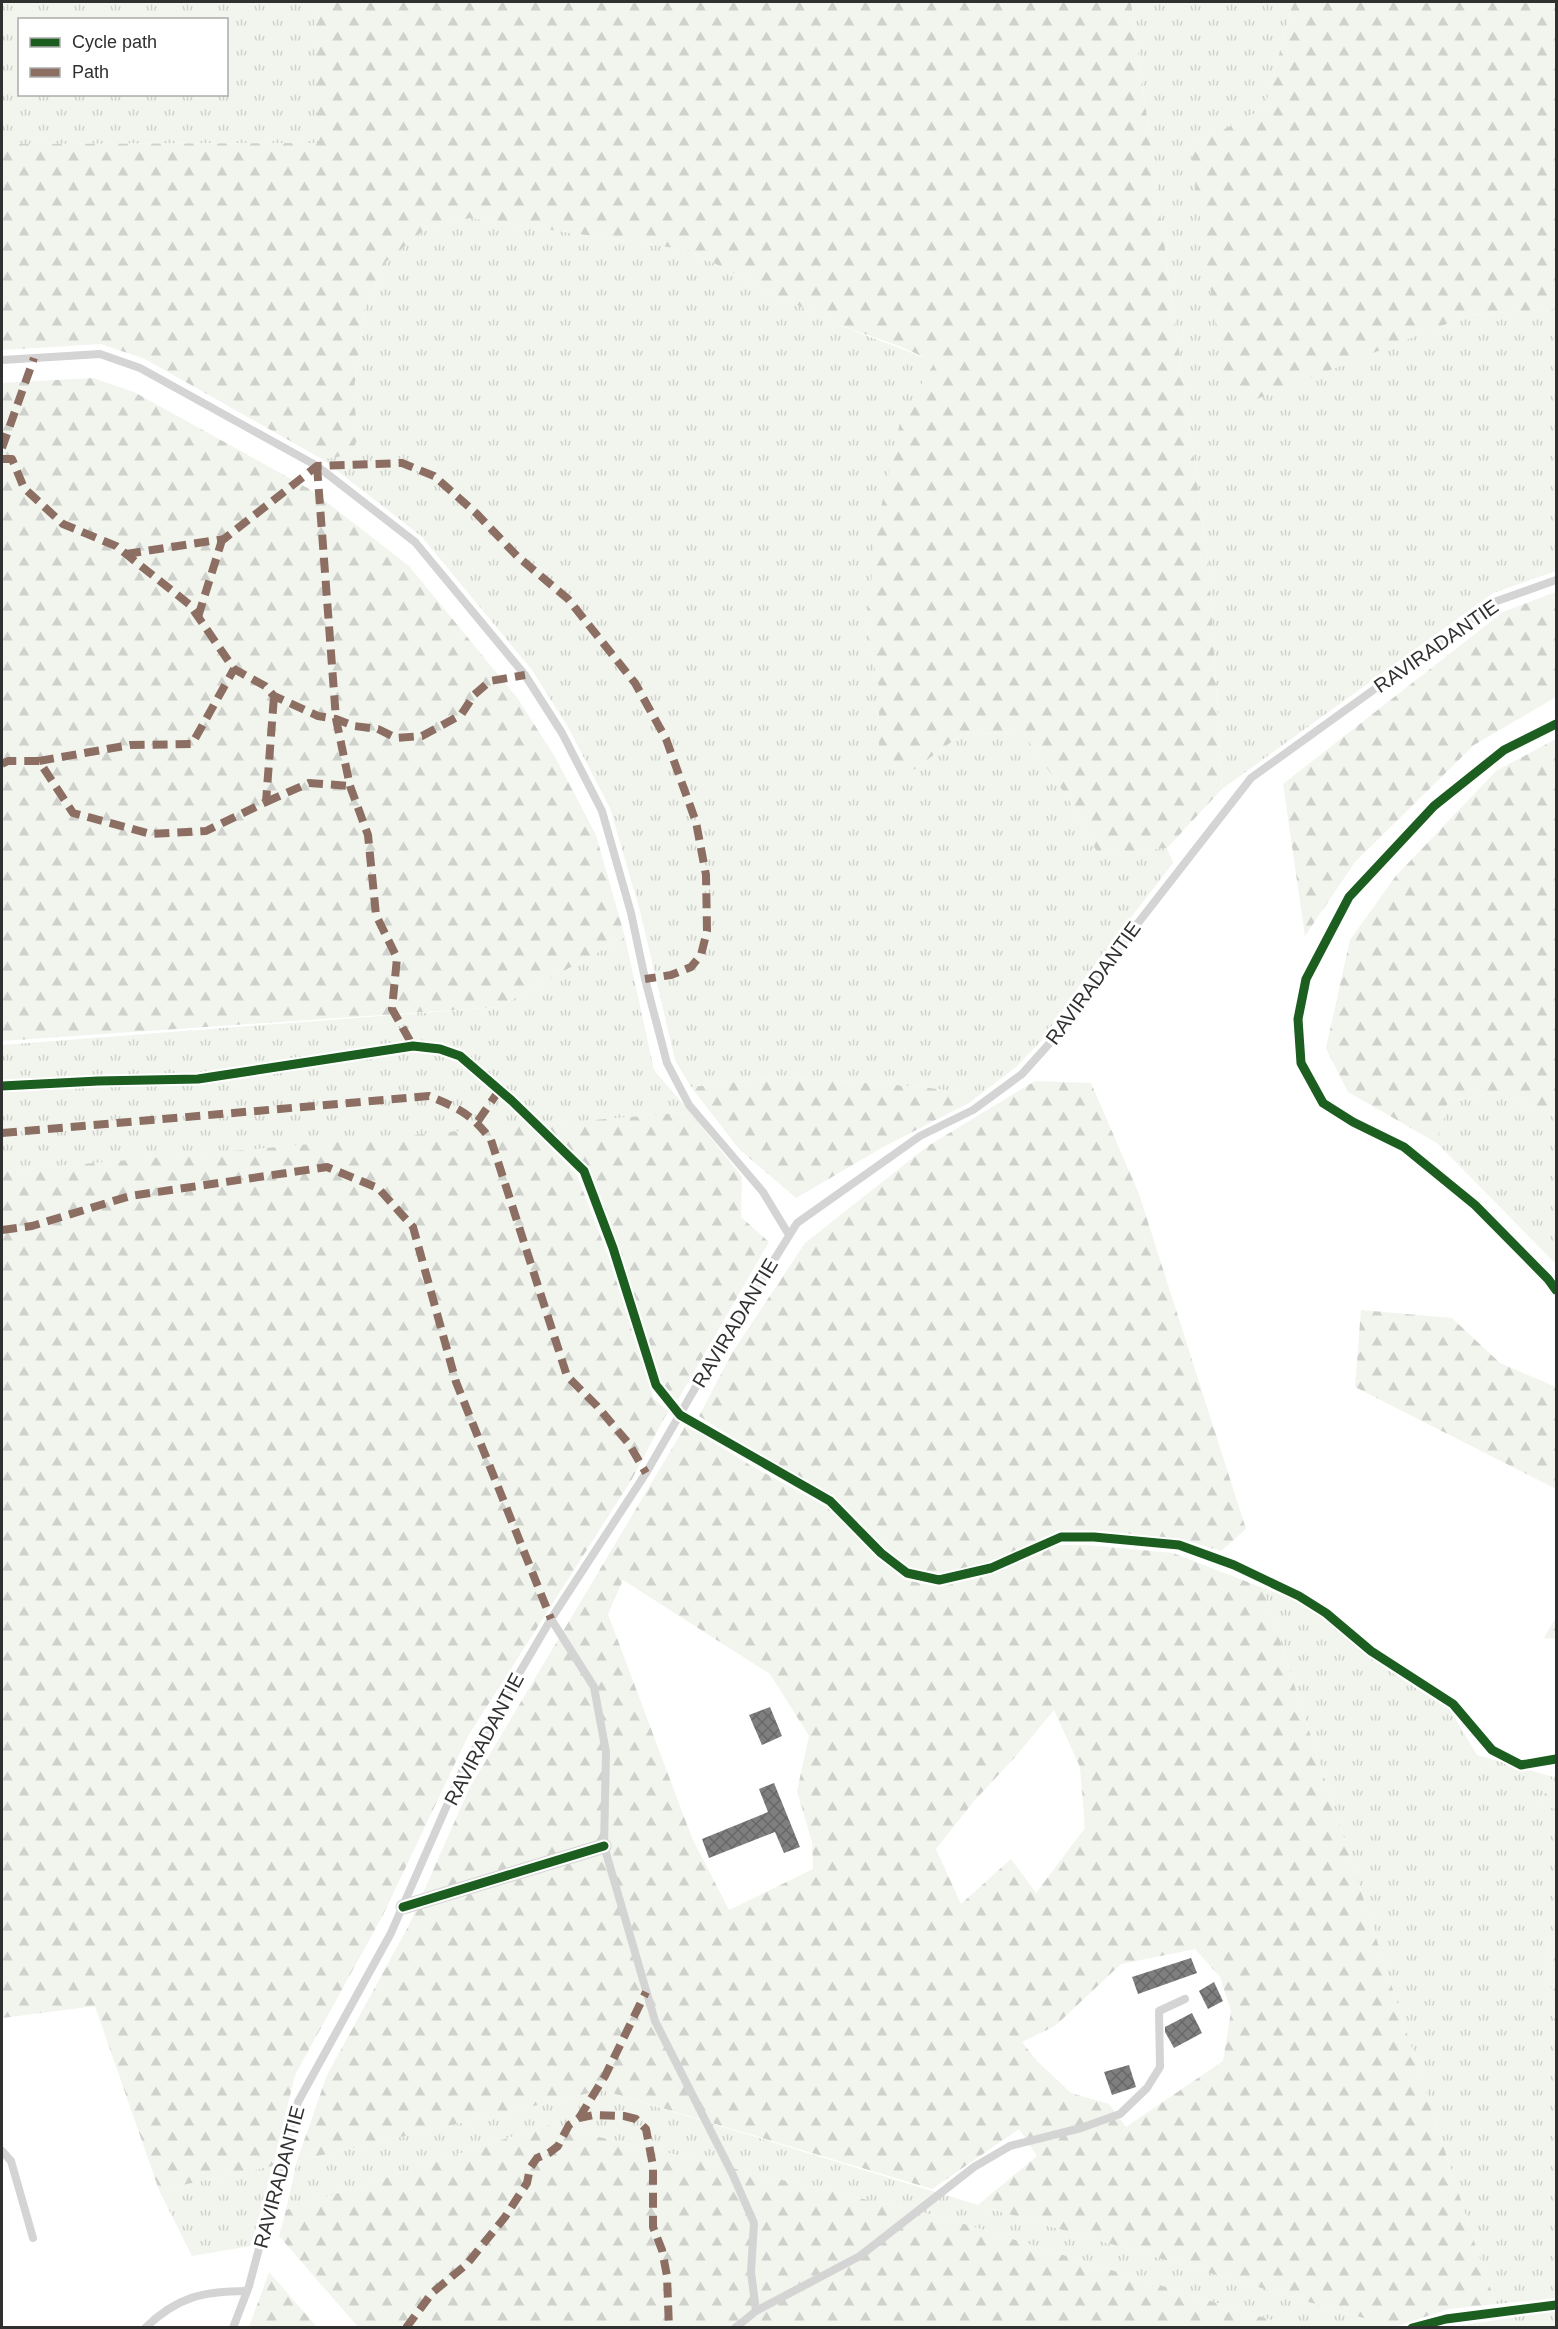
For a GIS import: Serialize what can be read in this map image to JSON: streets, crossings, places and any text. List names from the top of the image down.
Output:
{
  "streets": {
    "lane": ["RAVIRADANTIE"]
  },
  "legend": ["Cycle path", "Path"]
}
